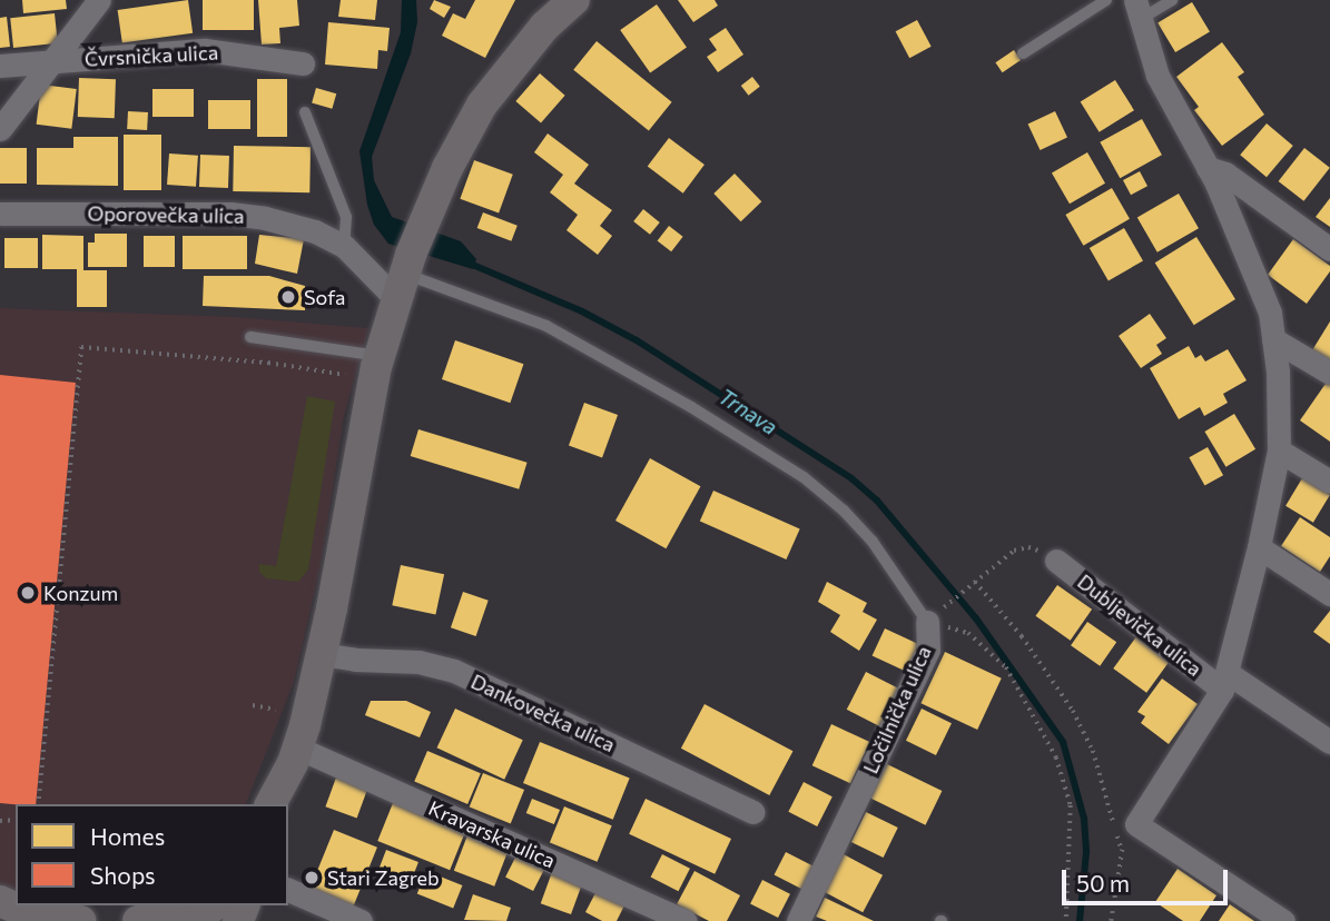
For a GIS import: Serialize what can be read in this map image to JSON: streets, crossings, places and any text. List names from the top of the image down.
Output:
{
  "streets": {
    "street": [
      "Čvrsnička ulica",
      "Oporovečka ulica",
      "Dubljevička ulica",
      "Ločilnička ulica",
      "Dankovečka ulica",
      "Kravarska ulica"
    ]
  },
  "crossings": [
    ["Oporovečka ulica", "Ločilnička ulica"]
  ],
  "water": ["Trnava"],
  "places": ["Sofa", "Konzum", "Stari Zagreb"],
  "legend": ["Homes", "Shops"],
  "scale_bar": "50 m"
}
